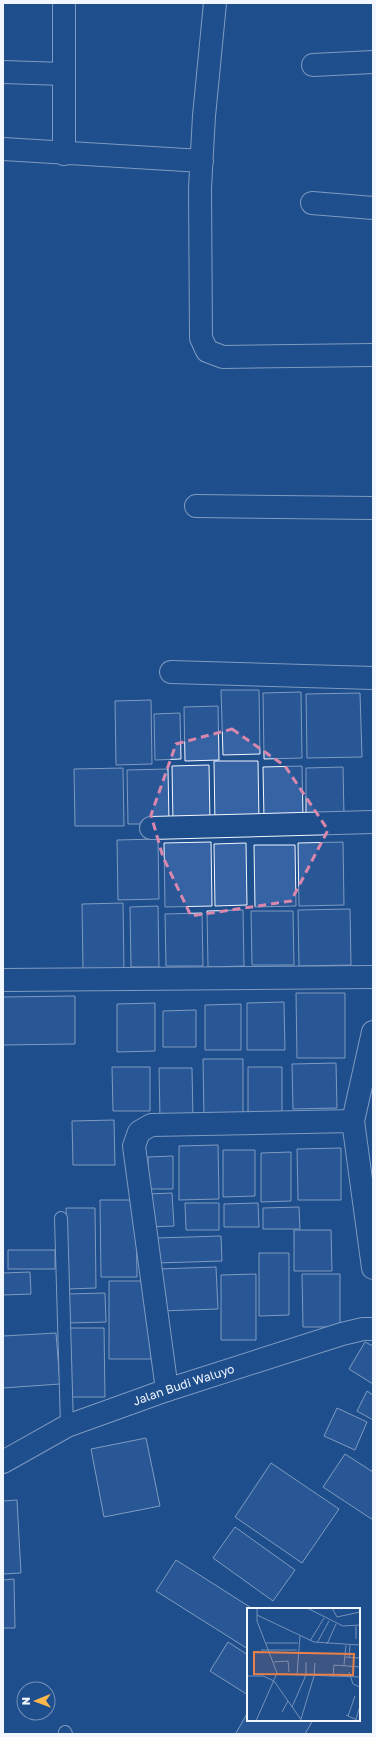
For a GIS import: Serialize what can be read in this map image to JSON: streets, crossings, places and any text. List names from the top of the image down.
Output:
{
  "streets": {
    "street": ["Jalan Budi Waluyo"]
  },
  "north": "left"
}
